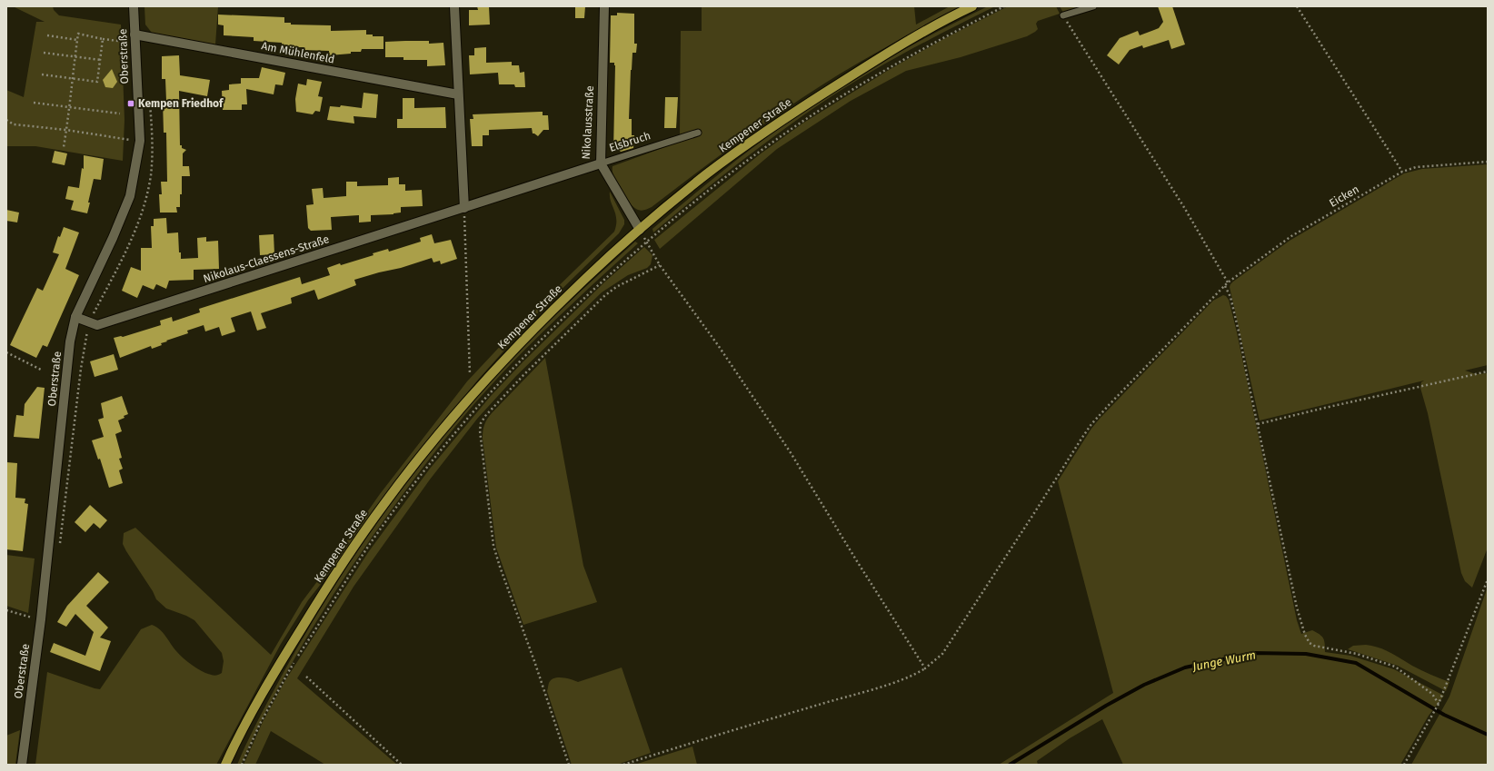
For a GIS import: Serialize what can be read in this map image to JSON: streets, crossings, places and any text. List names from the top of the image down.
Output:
{
  "streets": {
    "main road": ["Kempener Straße"],
    "street": [
      "Am Mühlenfeld",
      "Oberstraße",
      "Nikolausstraße",
      "Elsbruch",
      "Nikolaus-Claessens-Straße"
    ],
    "path": ["Eicken"]
  },
  "crossings": [
    ["Am Mühlenfeld", "Oberstraße"],
    ["Oberstraße", "Nikolaus-Claessens-Straße"],
    ["Nikolausstraße", "Elsbruch"],
    ["Nikolausstraße", "Nikolaus-Claessens-Straße"],
    ["Kempener Straße", "Elsbruch"]
  ],
  "water": ["Junge Wurm"],
  "places": {
    "transit": ["Kempen Friedhof"]
  }
}
